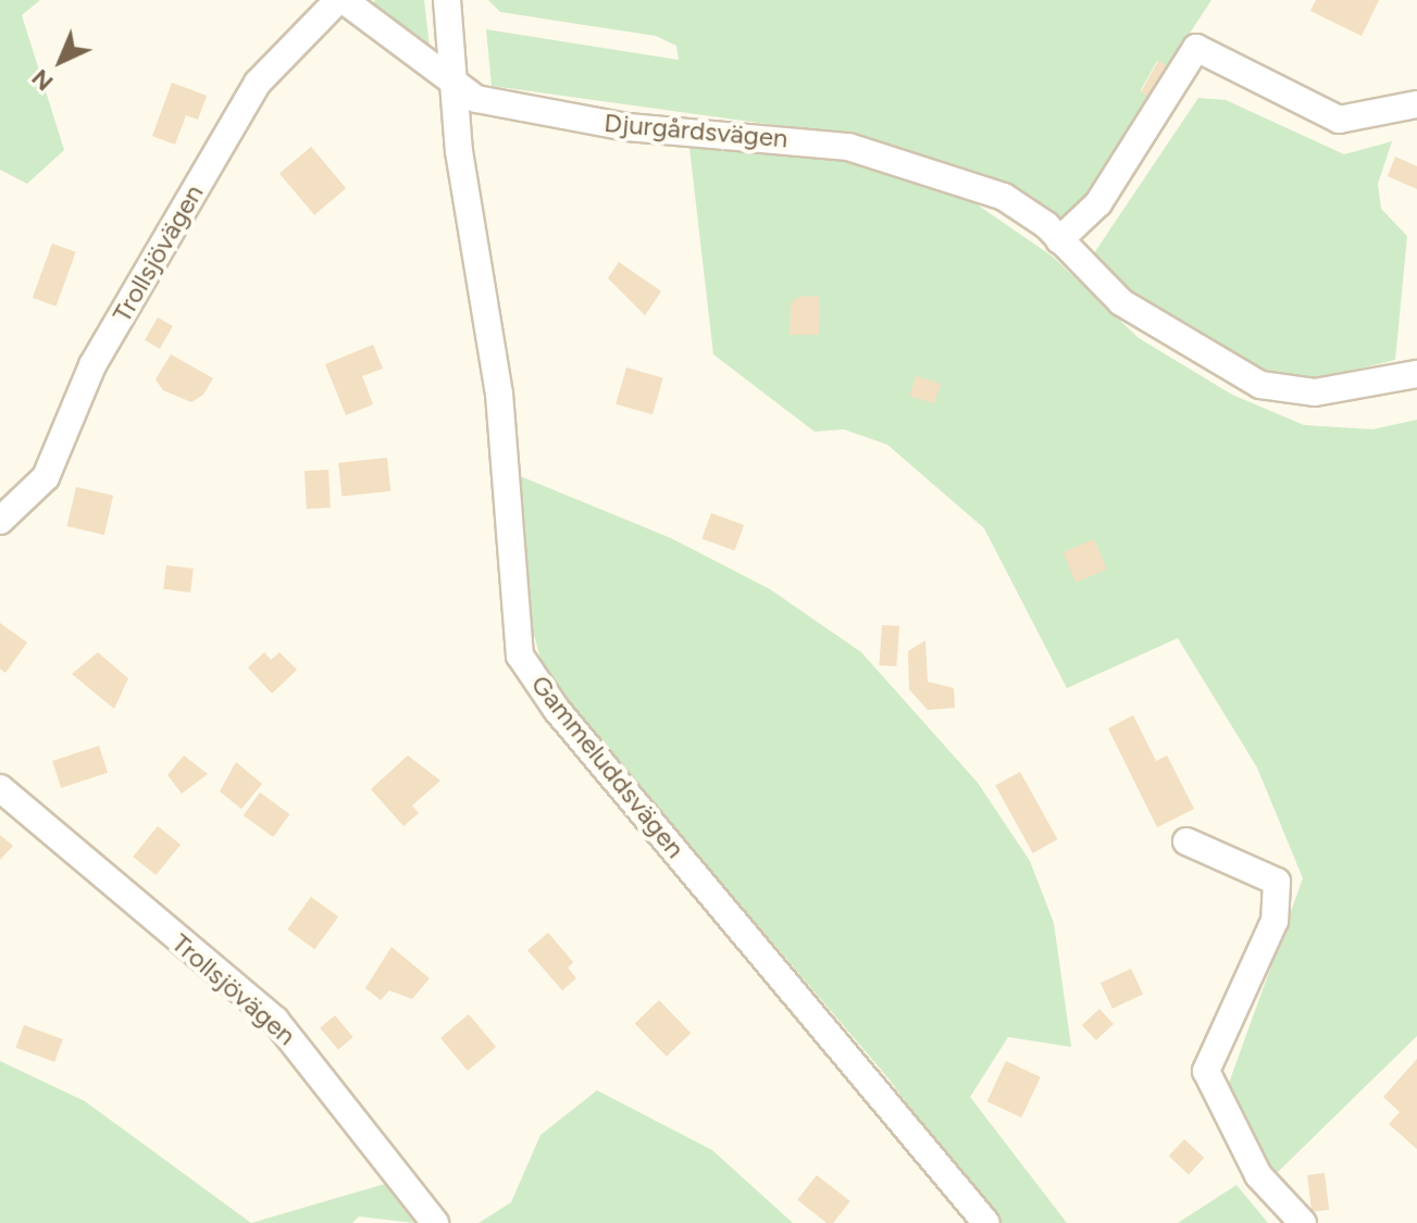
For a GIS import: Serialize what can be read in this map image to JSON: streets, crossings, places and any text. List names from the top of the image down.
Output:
{
  "streets": {
    "street": ["Djurgårdsvägen", "Trollsjövägen", "Gammeluddsvägen"]
  },
  "crossings": [
    ["Djurgårdsvägen", "Trollsjövägen"],
    ["Djurgårdsvägen", "Gammeluddsvägen"]
  ],
  "north": "bottom left"
}
